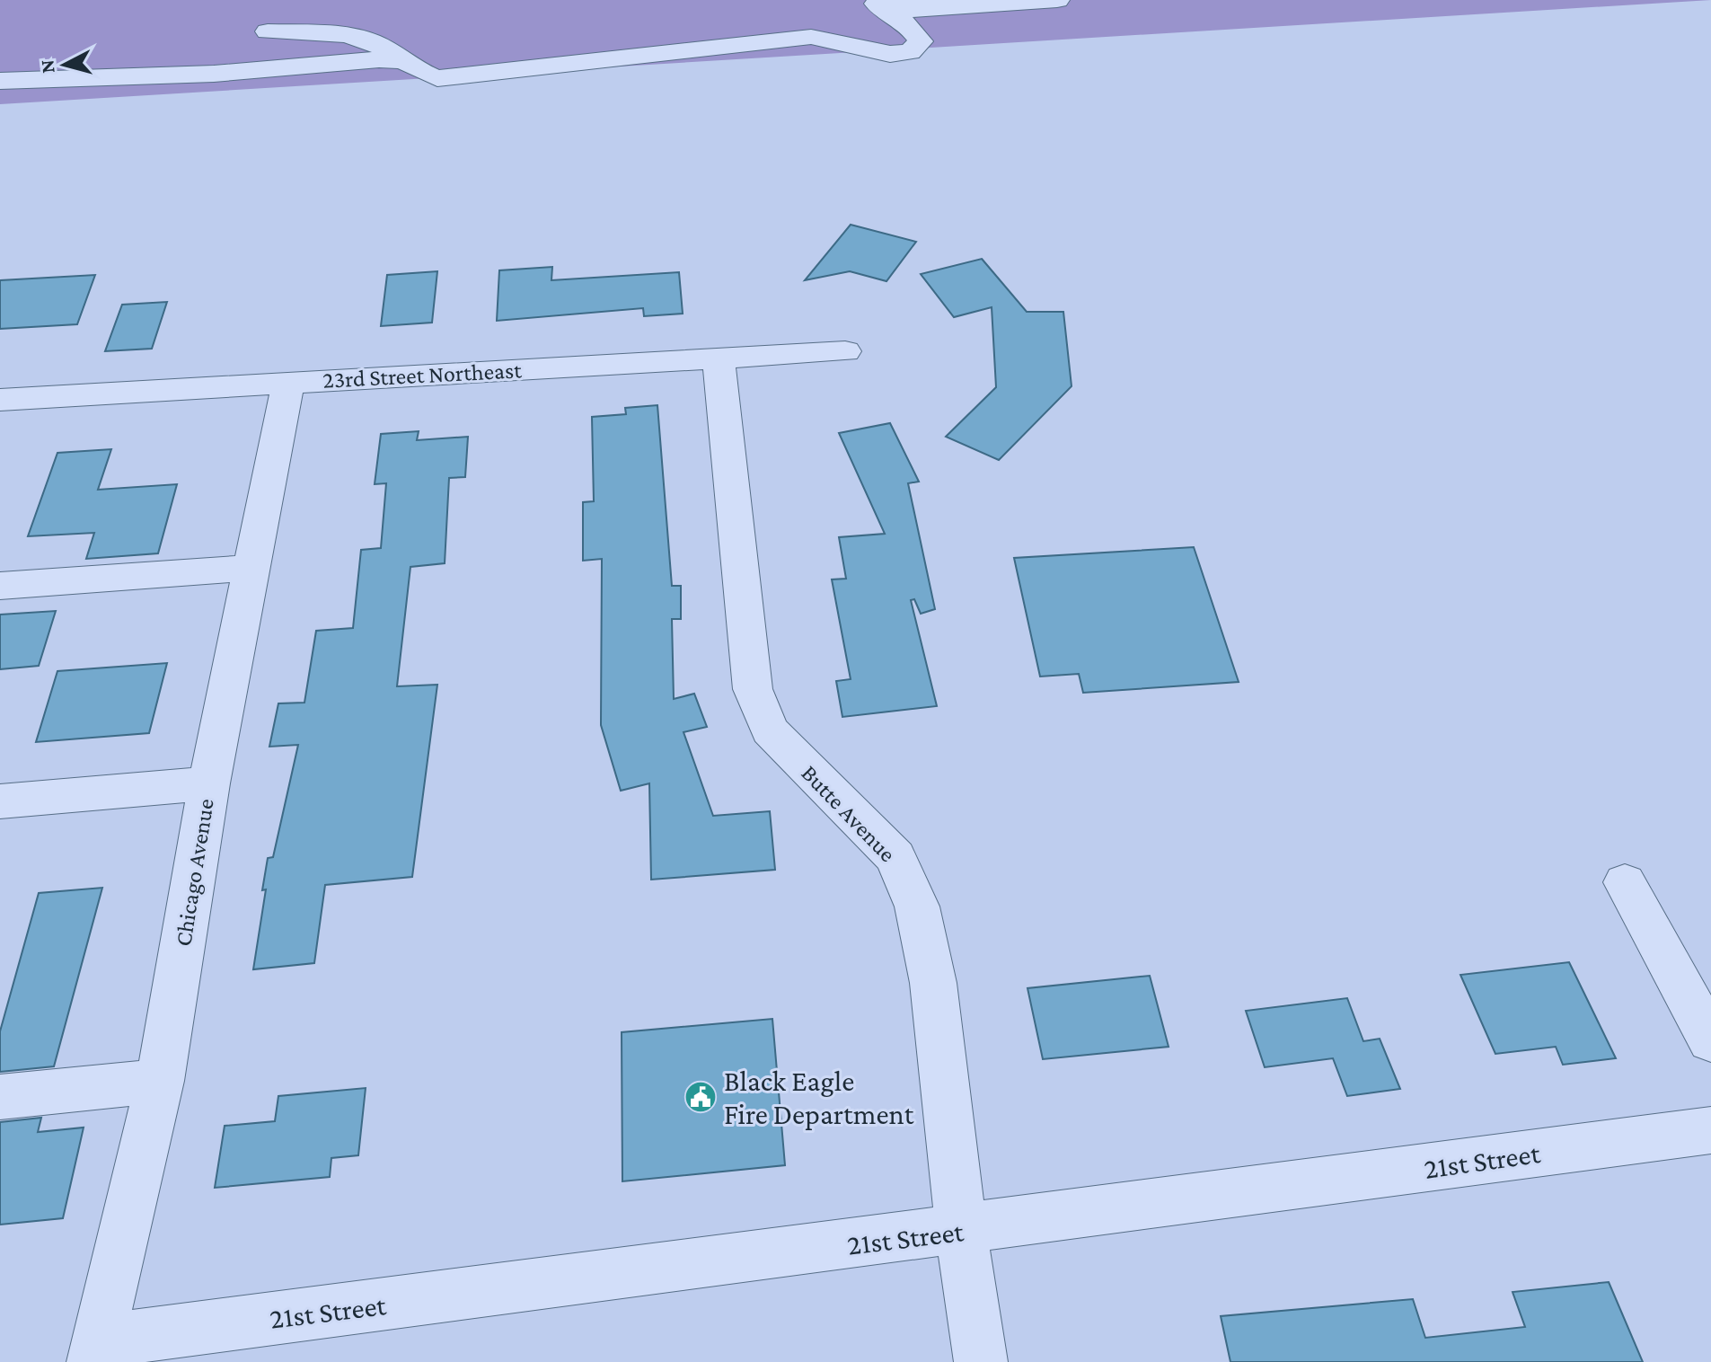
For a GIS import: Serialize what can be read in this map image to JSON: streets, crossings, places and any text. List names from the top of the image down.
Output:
{
  "streets": {
    "street": [
      "23rd Street Northeast",
      "Butte Avenue",
      "Chicago Avenue",
      "21st Street"
    ]
  },
  "crossings": [
    ["23rd Street Northeast", "Butte Avenue"],
    ["23rd Street Northeast", "Chicago Avenue"],
    ["Butte Avenue", "21st Street"],
    ["Chicago Avenue", "21st Street"]
  ],
  "places": {
    "public building": ["Black Eagle Fire Department"]
  },
  "north": "left"
}
